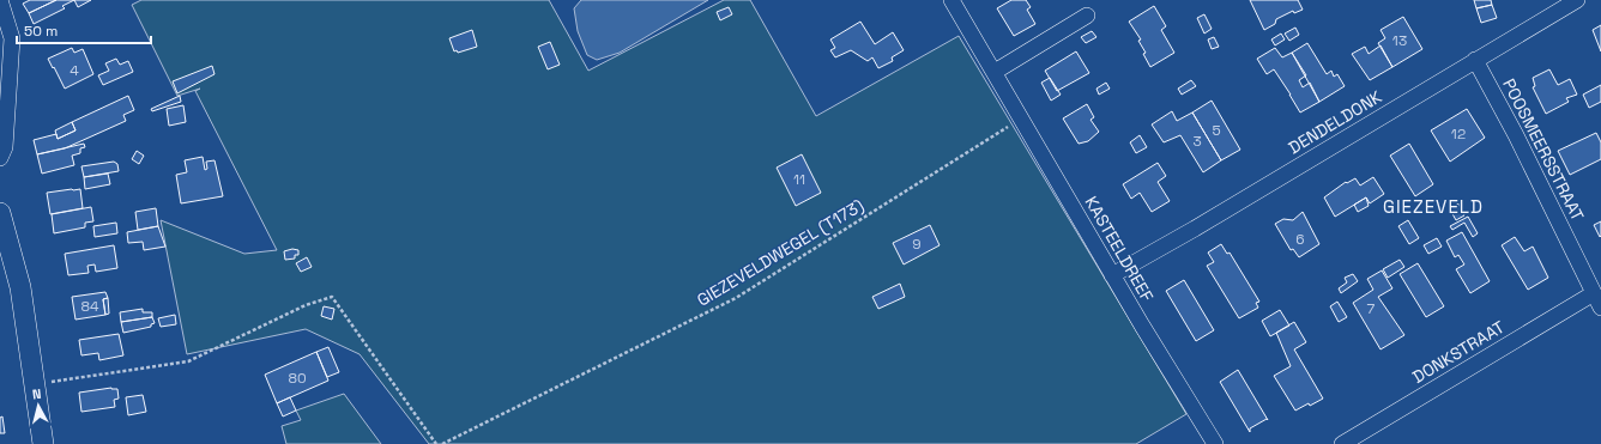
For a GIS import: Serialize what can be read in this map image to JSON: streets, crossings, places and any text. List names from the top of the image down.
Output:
{
  "streets": {
    "street": [
      "DENDELDONK",
      "POOSMEERSSTRAAT",
      "KASTEELDREEF",
      "DONKSTRAAT"
    ],
    "path": ["GIEZEVELDWEGEL (T173)"]
  },
  "crossings": [
    ["DENDELDONK", "POOSMEERSSTRAAT"],
    ["DENDELDONK", "KASTEELDREEF"],
    ["POOSMEERSSTRAAT", "DONKSTRAAT"],
    ["KASTEELDREEF", "GIEZEVELDWEGEL (T173)"]
  ],
  "districts": ["GIEZEVELD"],
  "house_numbers": [
    "13",
    "4",
    "5",
    "12",
    "3",
    "11",
    "6",
    "9",
    "84",
    "7",
    "80"
  ],
  "scale_bar": "50 m",
  "north": "top"
}
